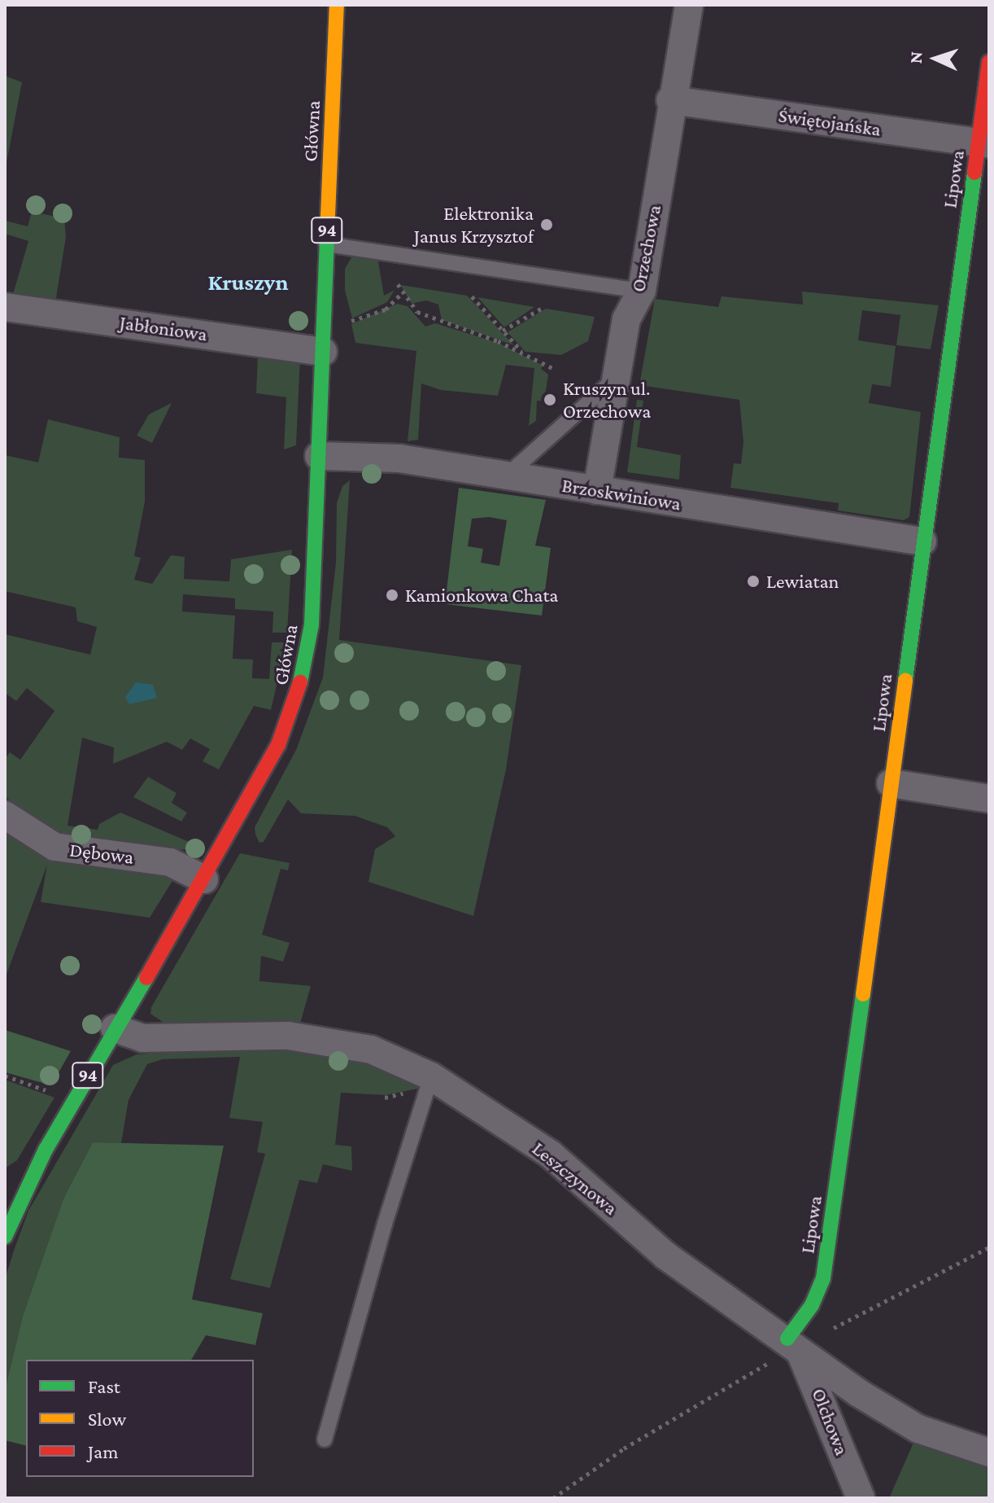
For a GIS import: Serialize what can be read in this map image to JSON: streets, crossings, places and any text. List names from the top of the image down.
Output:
{
  "streets": {
    "main road": ["Główna", "Lipowa", "94"],
    "street": [
      "Świętojańska",
      "Orzechowa",
      "Jabłoniowa",
      "Brzoskwiniowa",
      "Dębowa",
      "Leszczynowa",
      "Olchowa"
    ]
  },
  "crossings": [
    ["Świętojańska", "Lipowa"],
    ["Świętojańska", "Orzechowa"],
    ["Główna", "Jabłoniowa"],
    ["Główna", "Brzoskwiniowa"],
    ["Główna", "Dębowa"],
    ["Główna", "Leszczynowa"],
    ["Lipowa", "Brzoskwiniowa"],
    ["Lipowa", "Leszczynowa"],
    ["Lipowa", "Olchowa"],
    ["Orzechowa", "Brzoskwiniowa"],
    ["Leszczynowa", "Olchowa"]
  ],
  "districts": ["Kruszyn"],
  "places": [
    "Elektronika Janus Krzysztof",
    "Kruszyn ul. Orzechowa",
    "Lewiatan",
    "Kamionkowa Chata"
  ],
  "legend": ["Fast", "Slow", "Jam"],
  "north": "left"
}
